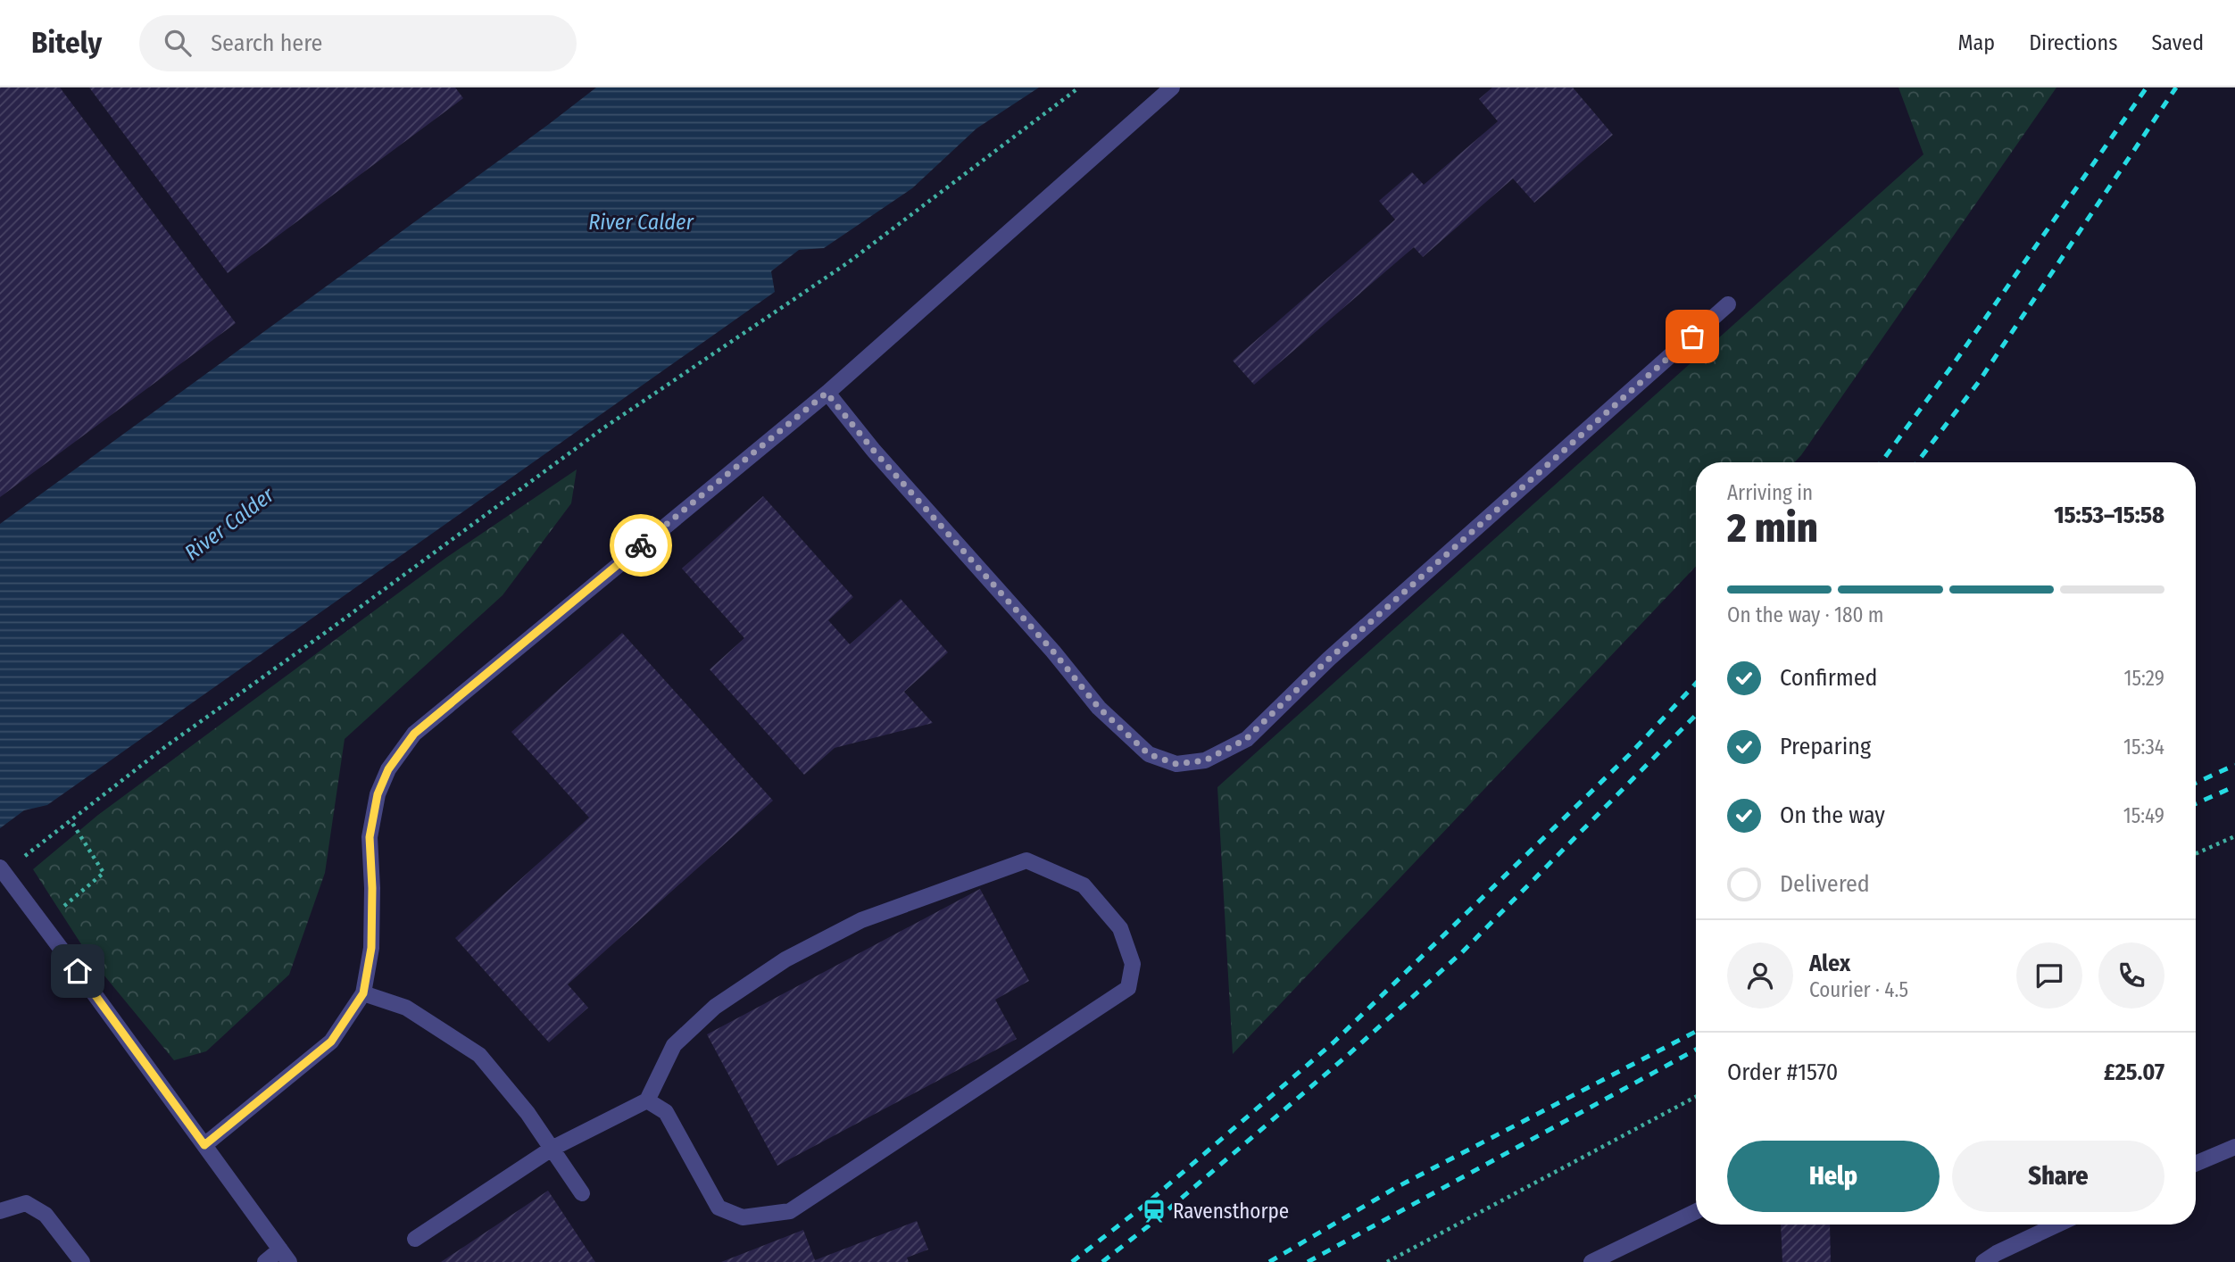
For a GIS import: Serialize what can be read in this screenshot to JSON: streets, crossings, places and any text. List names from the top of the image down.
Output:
{
  "water": ["River Calder"],
  "places": {
    "station": ["Ravensthorpe"]
  },
  "page": {
    "header": "Bitely",
    "search": "Search here",
    "nav": ["Map", "Directions", "Saved"],
    "heading": ["2 min", "Arriving in", "15:53–15:58"],
    "panel": [
      "Alex",
      "Courier · 4.5",
      "Order #1570",
      "£25.07"
    ],
    "bar": "On the way · 180 m",
    "list": [
      ["Confirmed", "15:29"],
      ["Preparing", "15:34"],
      ["On the way", "15:49"],
      "Delivered"
    ],
    "buttons": ["Help", "Share"]
  }
}
